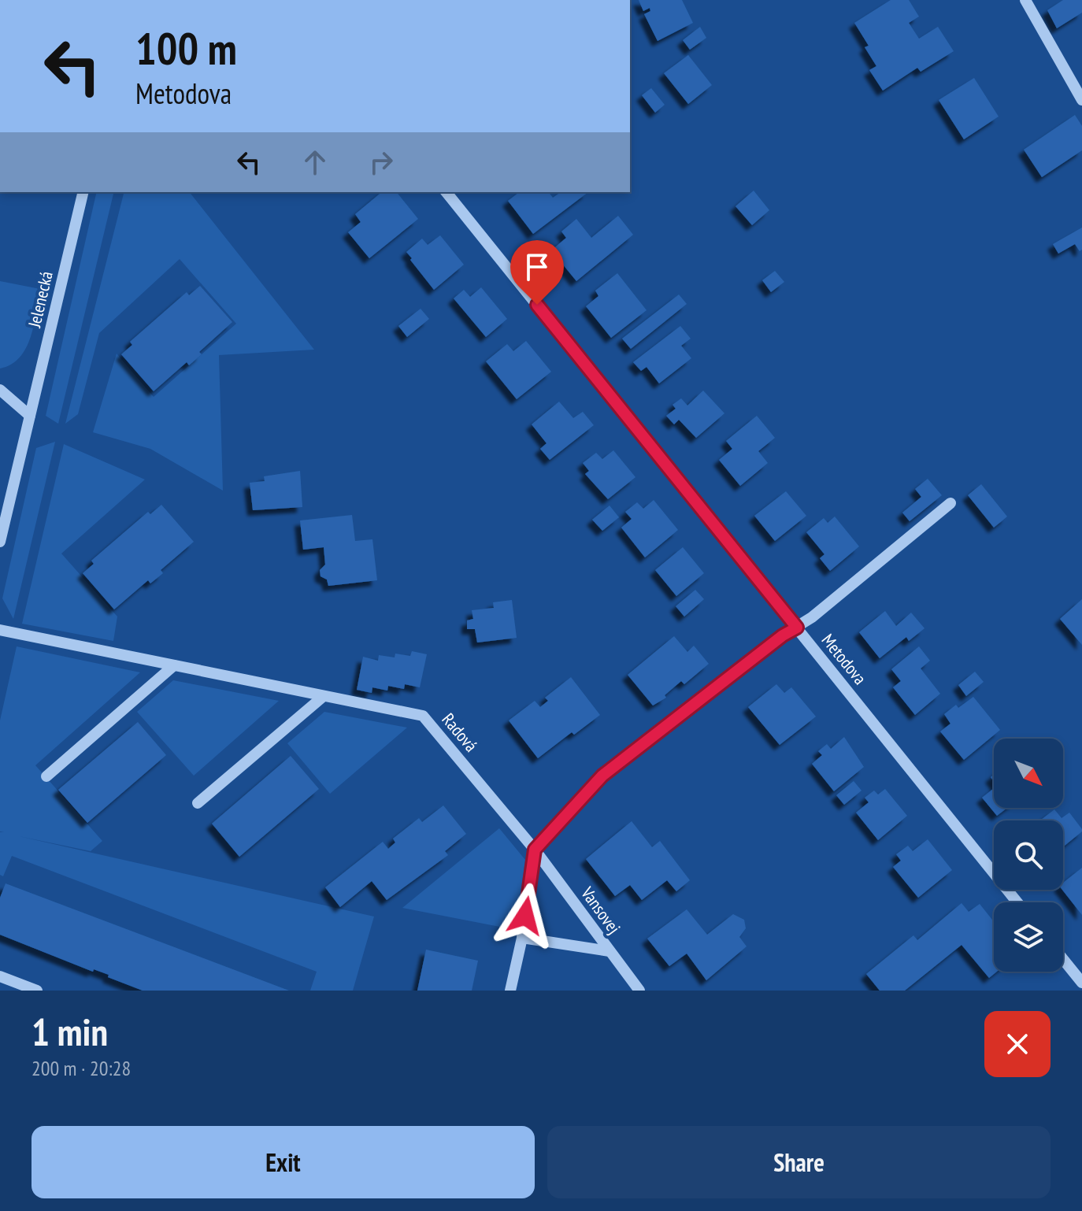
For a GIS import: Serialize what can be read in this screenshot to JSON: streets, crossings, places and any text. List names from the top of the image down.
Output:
{
  "streets": {
    "street": [
      "Jelenecká",
      "Metodova",
      "Radová",
      "Vansovej"
    ]
  },
  "crossings": [
    ["Radová", "Vansovej"]
  ],
  "north": "bottom right",
  "page": {
    "turn": ["100 m", "Metodova"],
    "heading": ["1 min", "200 m · 20:28"],
    "buttons": ["Exit", "Share"]
  }
}
